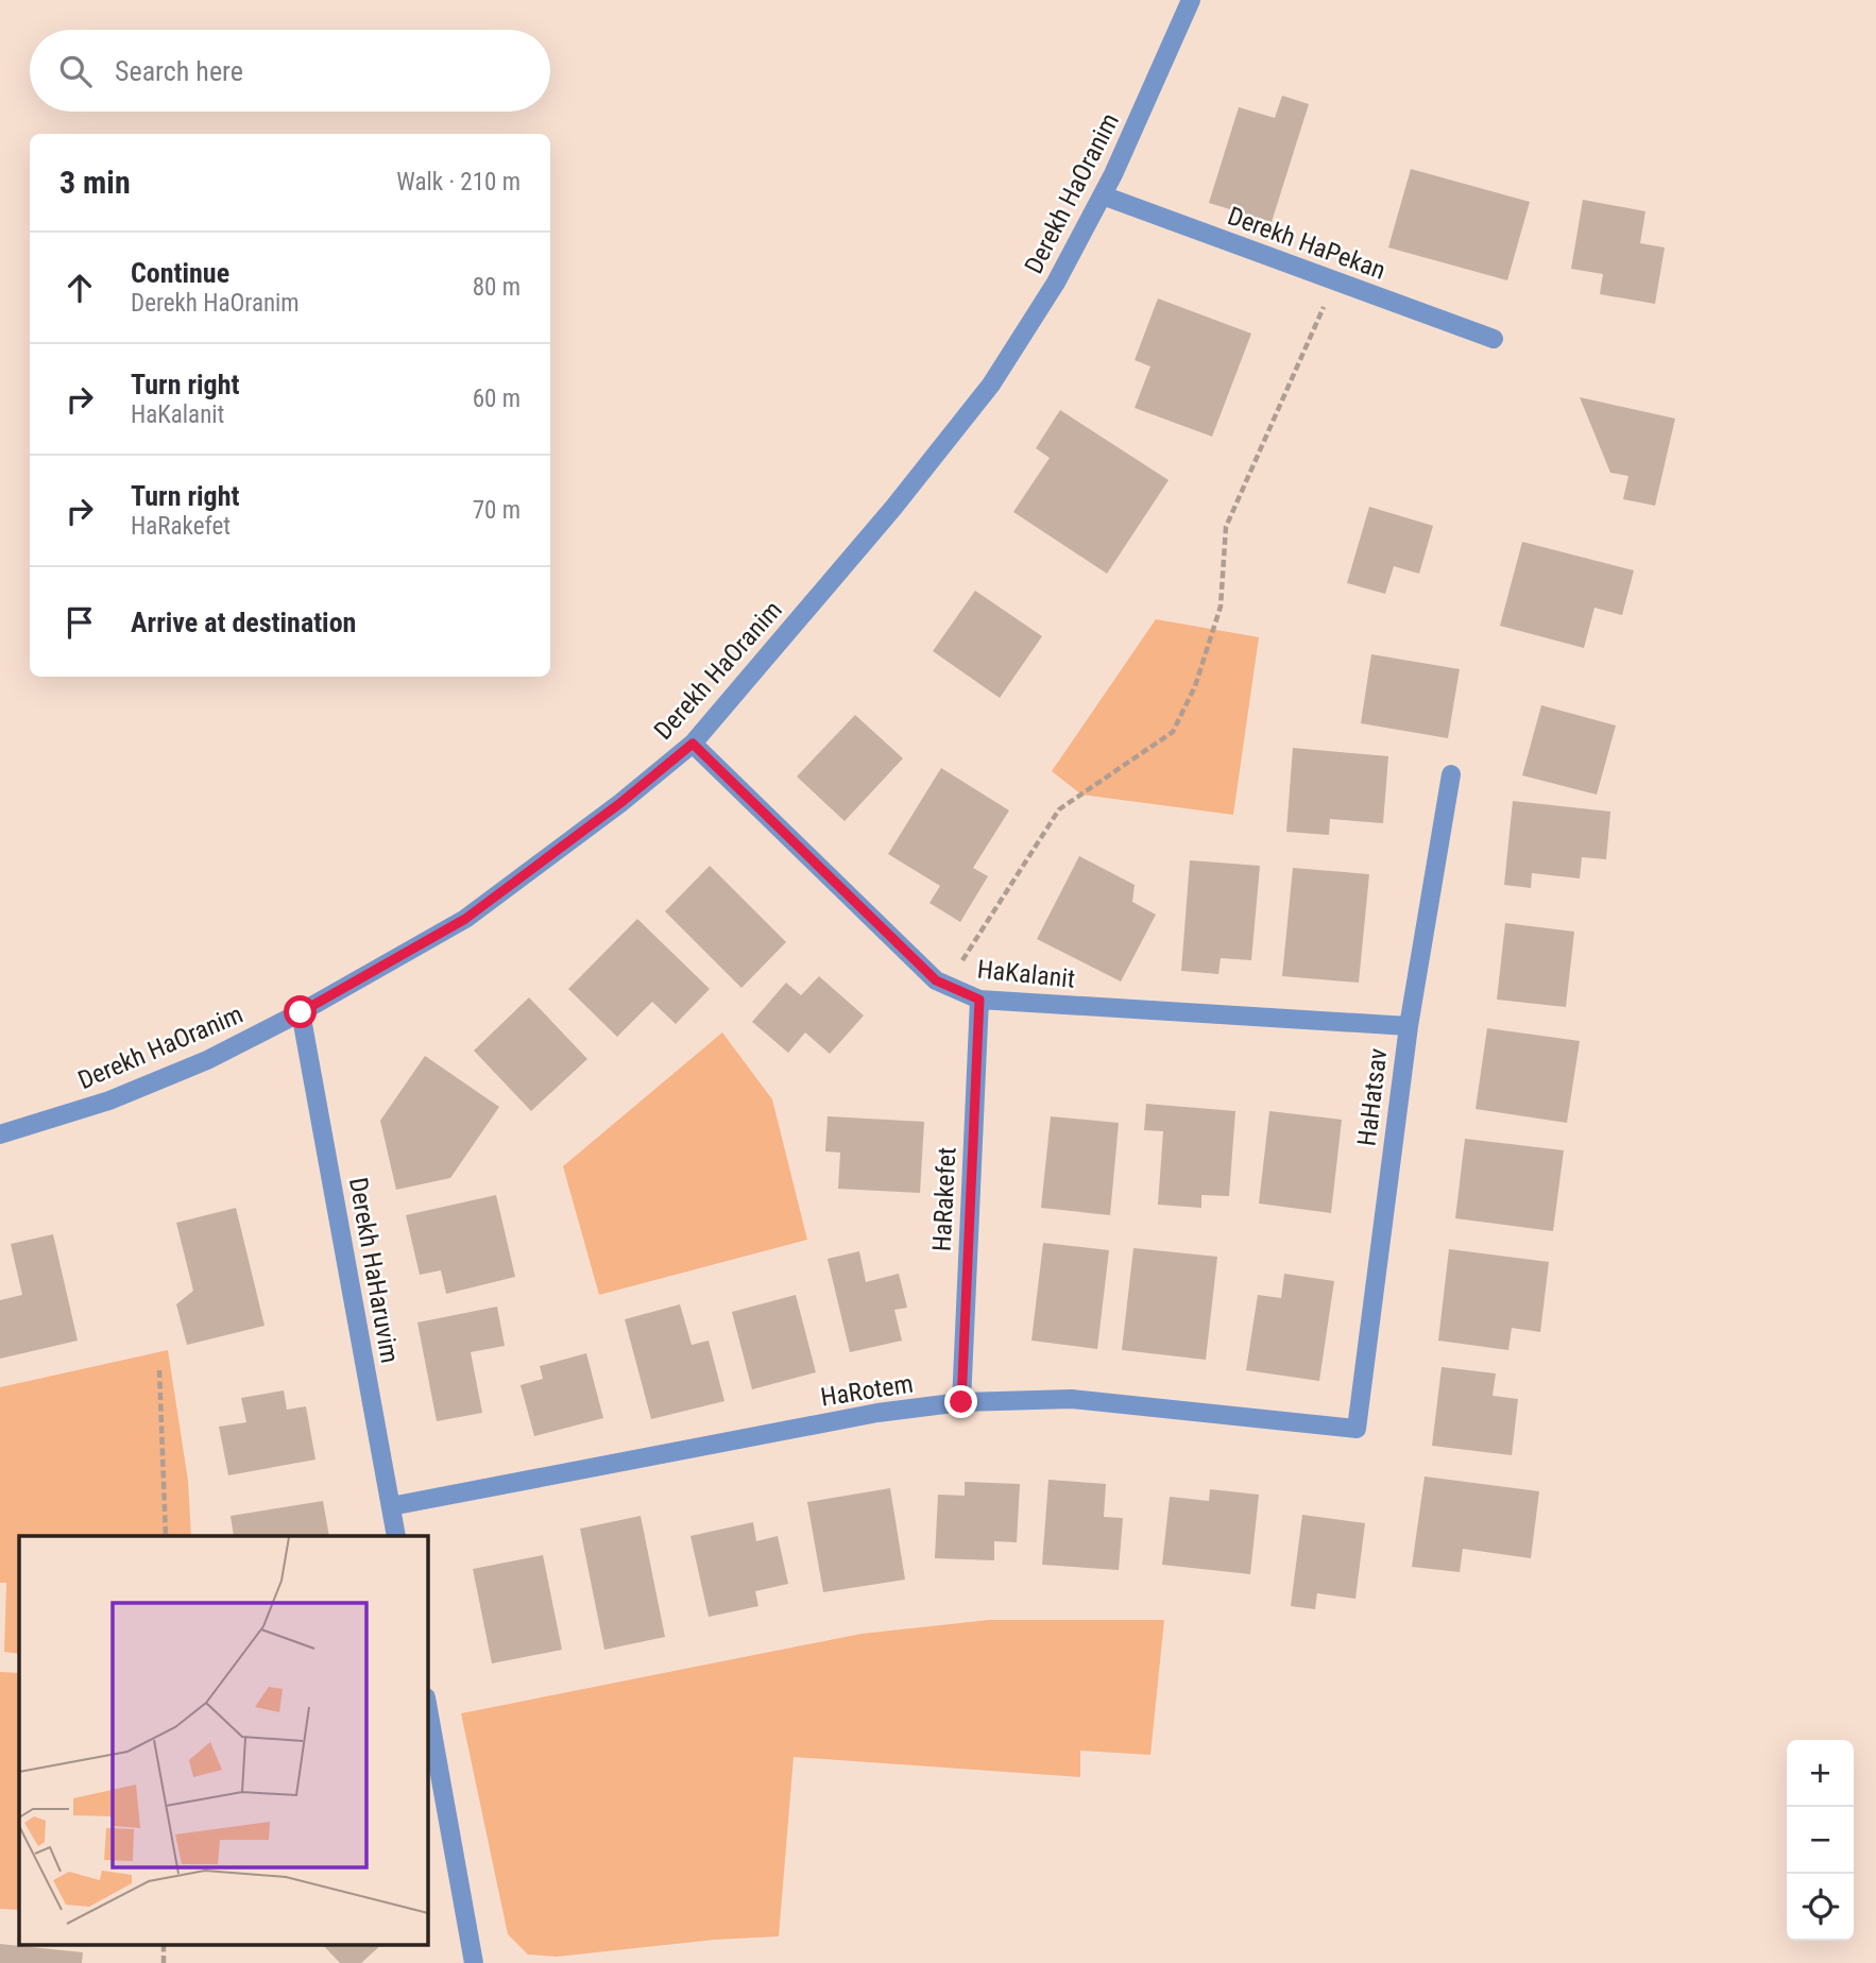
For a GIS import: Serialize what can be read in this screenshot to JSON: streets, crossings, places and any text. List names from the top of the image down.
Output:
{
  "streets": {
    "street": [
      "Derekh HaOranim",
      "Derekh HaPekan",
      "HaKalanit",
      "HaHatsav",
      "HaRakefet",
      "Derekh HaHaruvim",
      "HaRotem"
    ]
  },
  "crossings": [
    ["Derekh HaOranim", "Derekh HaPekan"],
    ["Derekh HaOranim", "HaKalanit"],
    ["Derekh HaOranim", "Derekh HaHaruvim"],
    ["HaKalanit", "HaHatsav"],
    ["HaKalanit", "HaRakefet"],
    ["HaHatsav", "HaRotem"],
    ["HaRakefet", "HaRotem"],
    ["Derekh HaHaruvim", "HaRotem"]
  ],
  "page": {
    "search": "Search here",
    "heading": ["3 min", "Walk · 210 m"],
    "list": [
      ["Continue", "Derekh HaOranim", "80 m"],
      ["Turn right", "HaKalanit", "60 m"],
      ["Turn right", "HaRakefet", "70 m"],
      "Arrive at destination"
    ],
    "map_buttons": ["+", "−"]
  }
}
